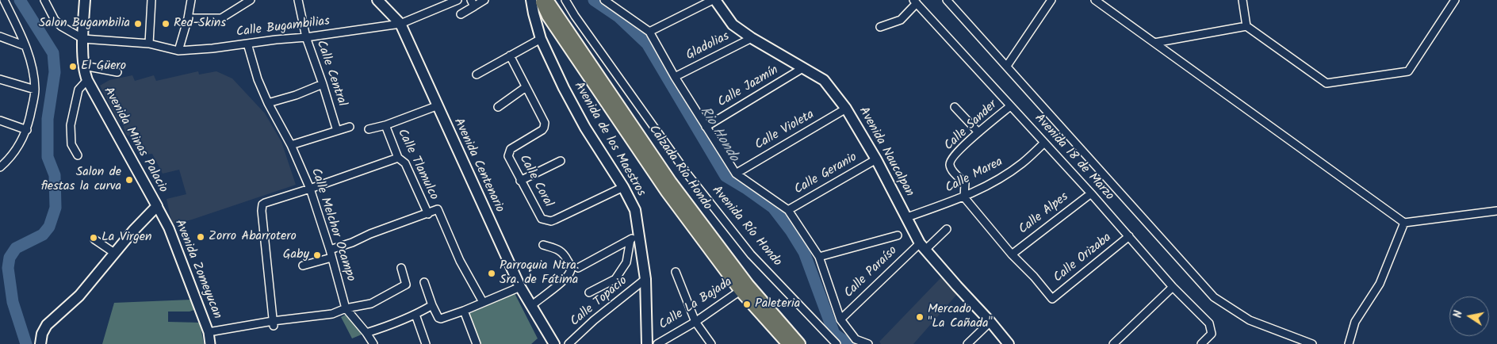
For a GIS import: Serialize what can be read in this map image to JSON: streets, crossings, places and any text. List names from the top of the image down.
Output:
{
  "streets": {
    "main road": [
      "Avenida de los Maestros",
      "Avenida Minas Palacio",
      "Avenida Naucalpan",
      "Avenida Centenario",
      "Calzada Río Hondo"
    ],
    "street": [
      "Calle Bugambilias",
      "Gladolias",
      "Calle Central",
      "Calle Jazmín",
      "Calle Sander",
      "Calle Violeta",
      "Avenida 18 de Marzo",
      "Calle Tlamulco",
      "Calle Geranio",
      "Calle Marea",
      "Calle Coral",
      "Calle Alpes",
      "Calle Melchor Ocampo",
      "Avenida Río Hondo",
      "Calle Orizaba",
      "Avenida Zomeyucan",
      "Calle Paraíso",
      "Calle Topacio",
      "Calle La Bajada"
    ]
  },
  "crossings": [
    ["Calle Bugambilias", "Calle Central"],
    ["Calle Bugambilias", "Avenida Minas Palacio"],
    ["Calle Bugambilias", "Avenida Centenario"],
    ["Calle Bugambilias", "Calle Melchor Ocampo"],
    ["Gladolias", "Avenida Naucalpan"],
    ["Calle Jazmín", "Avenida Naucalpan"],
    ["Calle Sander", "Avenida 18 de Marzo"],
    ["Calle Sander", "Calle Marea"],
    ["Calle Violeta", "Avenida Naucalpan"],
    ["Avenida de los Maestros", "Calle Coral"],
    ["Avenida de los Maestros", "Calle Topacio"],
    ["Avenida Minas Palacio", "Avenida Zomeyucan"],
    ["Avenida Naucalpan", "Calle Geranio"],
    ["Avenida Naucalpan", "Calle Marea"],
    ["Avenida Naucalpan", "Calle Paraíso"],
    ["Avenida 18 de Marzo", "Calle Marea"],
    ["Avenida 18 de Marzo", "Calle Alpes"],
    ["Avenida 18 de Marzo", "Calle Orizaba"],
    ["Calzada Río Hondo", "Calle La Bajada"],
    ["Calle Alpes", "Calle Orizaba"]
  ],
  "water": ["Rio Hondo"],
  "places": [
    "Salon Bugambilia",
    "Red Skins",
    "El Güero",
    "Salon de fiestas la curva",
    "Zorro Abarrotero",
    "La Virgen",
    "Gaby",
    "Parroquia Ntra. Sra. de Fátima",
    "Paleteria",
    "Mercado \"La Cañada\""
  ],
  "north": "left"
}
